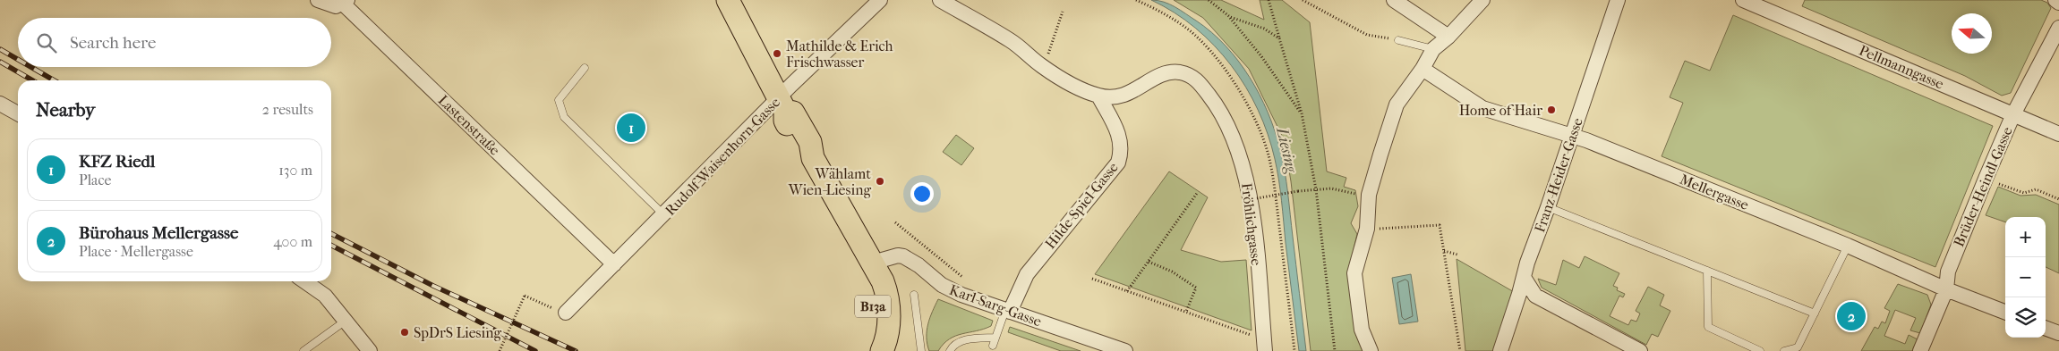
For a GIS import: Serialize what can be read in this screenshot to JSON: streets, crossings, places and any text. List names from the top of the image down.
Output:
{
  "streets": {
    "main road": ["B13a"],
    "street": [
      "Pellmanngasse",
      "Lastenstraße",
      "Rudolf-Waisenhorn-Gasse",
      "Franz-Heider-Gasse",
      "Brüder-Heindl-Gasse",
      "Mellergasse",
      "Hilde-Spiel-Gasse",
      "Fröhlichgasse",
      "Karl-Sarg-Gasse"
    ]
  },
  "crossings": [
    ["Pellmanngasse", "Brüder-Heindl-Gasse"],
    ["Lastenstraße", "Rudolf-Waisenhorn-Gasse"],
    ["Rudolf-Waisenhorn-Gasse", "B13a"],
    ["Franz-Heider-Gasse", "Mellergasse"],
    ["Brüder-Heindl-Gasse", "Mellergasse"],
    ["Hilde-Spiel-Gasse", "Fröhlichgasse"],
    ["Hilde-Spiel-Gasse", "Karl-Sarg-Gasse"],
    ["Karl-Sarg-Gasse", "B13a"]
  ],
  "water": ["Liesing"],
  "places": [
    "Mathilde & Erich Frischwasser",
    "Home of Hair",
    "Wählamt Wien-Liesing",
    "SpDrS Liesing"
  ],
  "north": "left",
  "page": {
    "search": "Search here",
    "heading": ["Nearby", "2 results"],
    "pins": ["1", "2"],
    "list": [
      {
        "mark": "1",
        "name": "KFZ Riedl",
        "note": "Place",
        "value": "130 m"
      },
      {
        "mark": "2",
        "name": "Bürohaus Mellergasse",
        "note": "Place · Mellergasse",
        "value": "400 m"
      }
    ],
    "map_buttons": ["+", "−"]
  }
}
